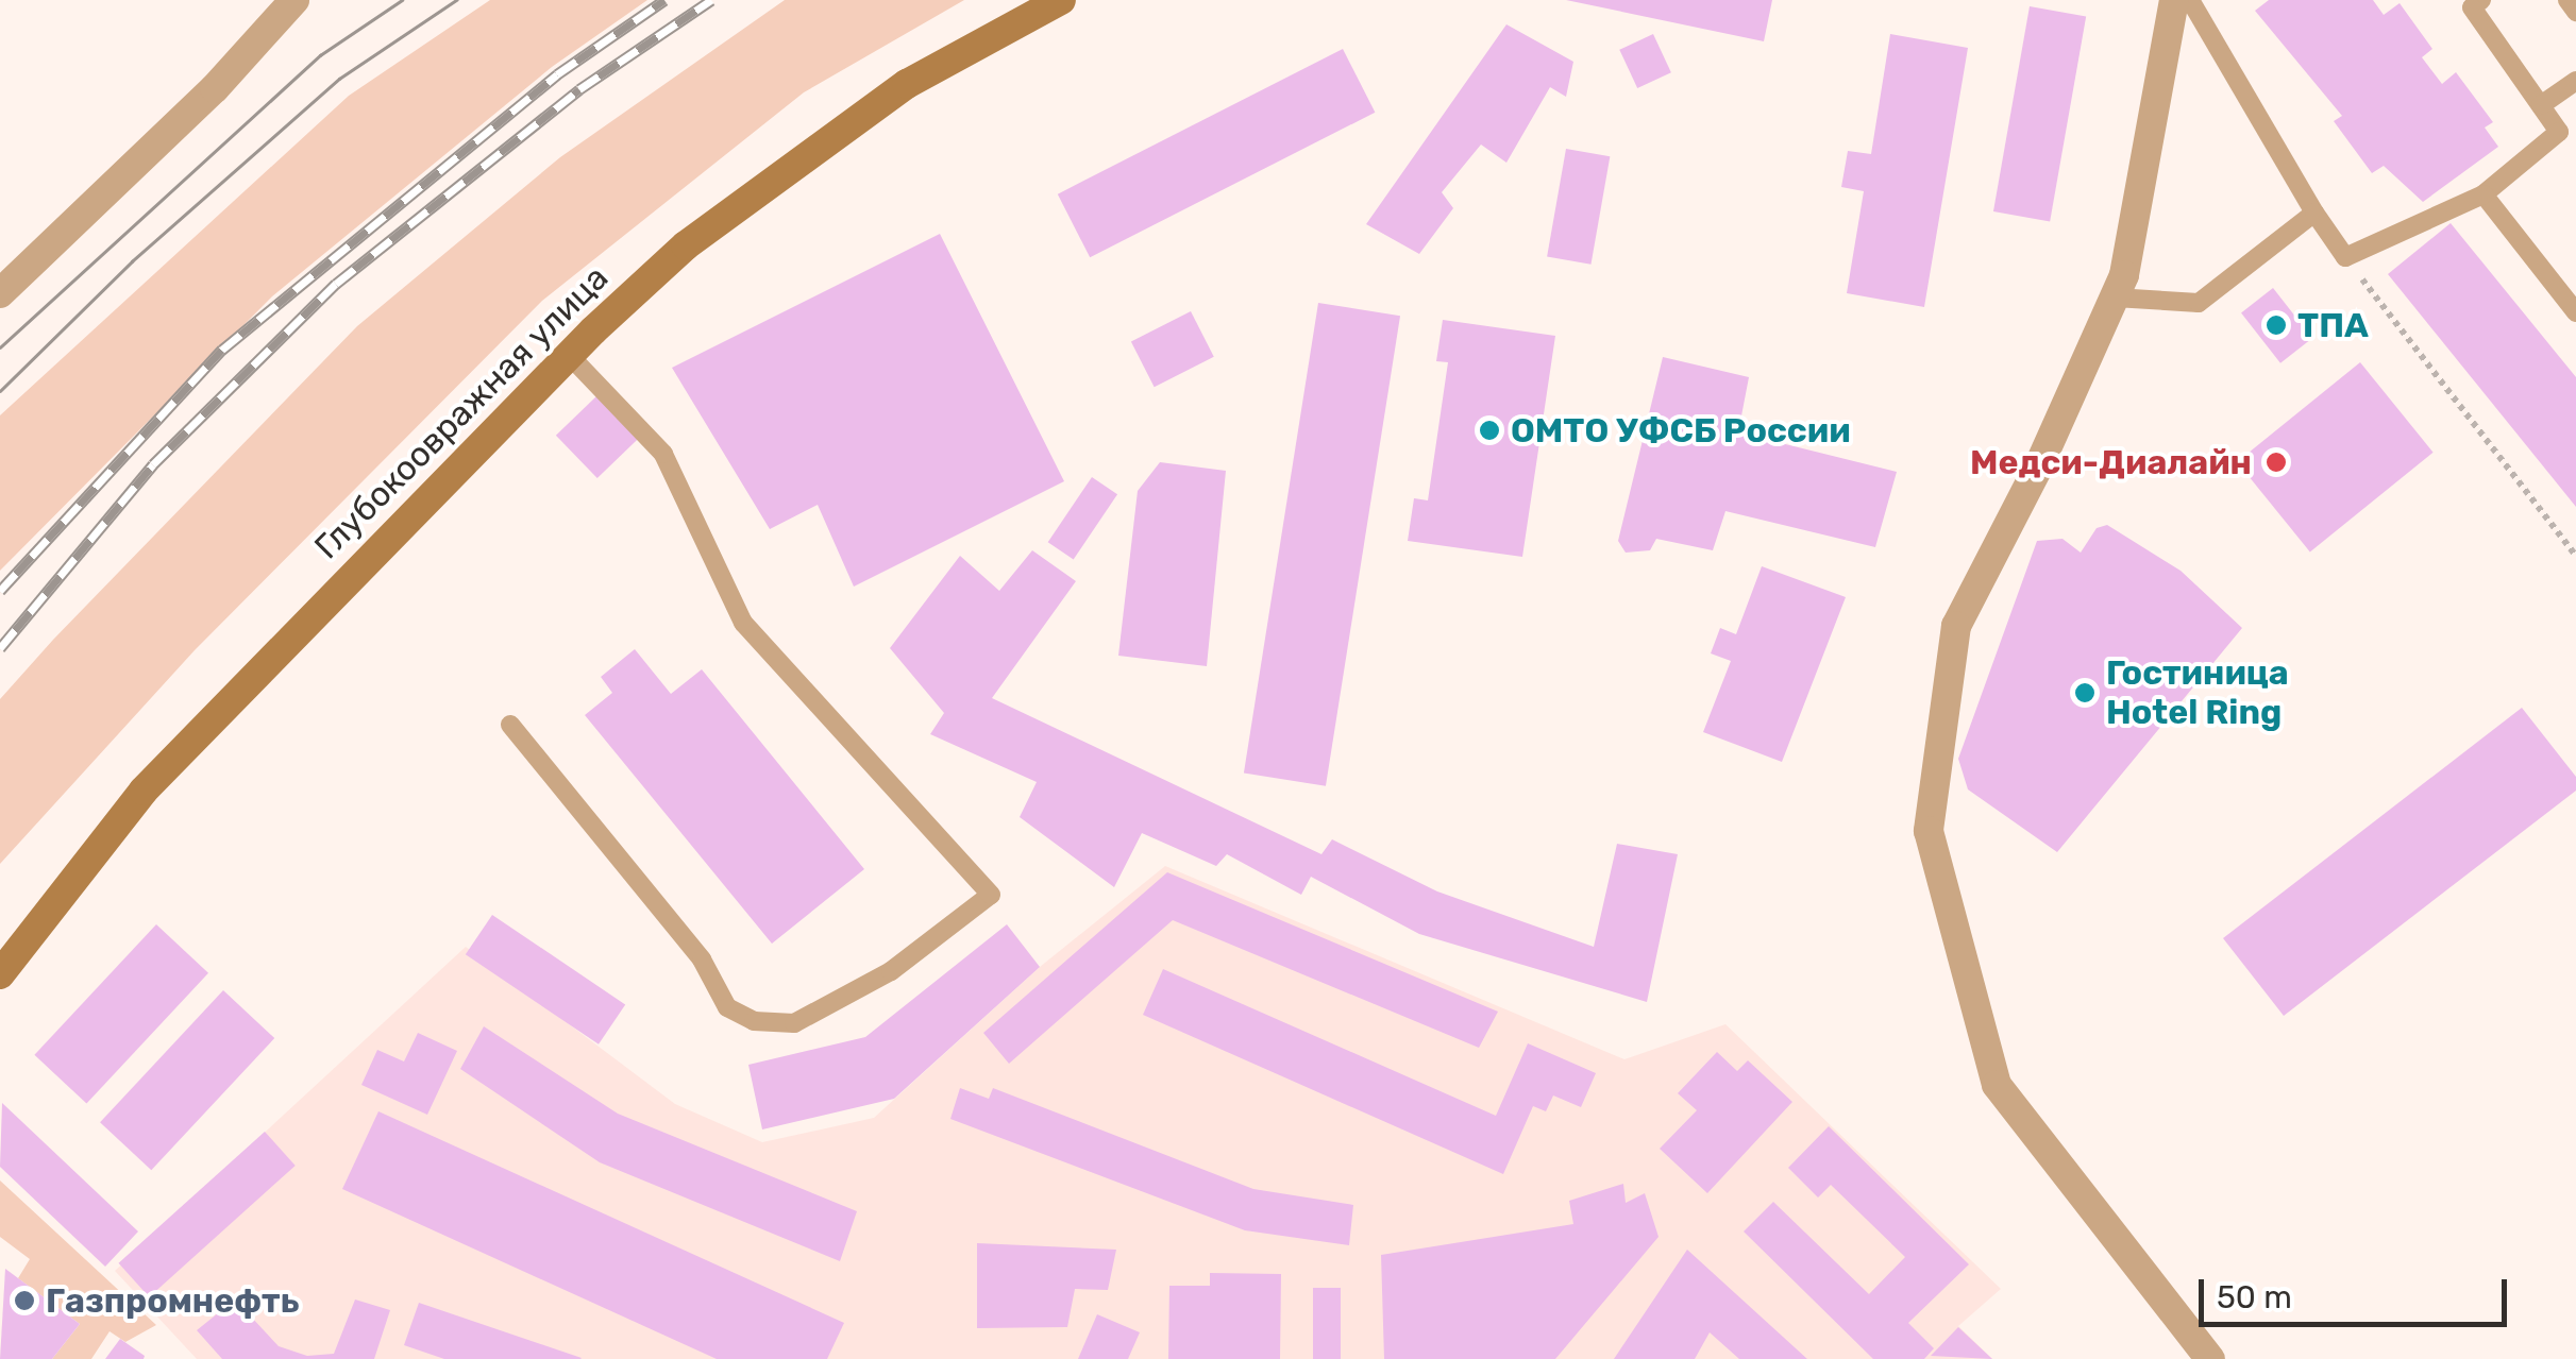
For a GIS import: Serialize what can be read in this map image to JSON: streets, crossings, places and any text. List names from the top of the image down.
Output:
{
  "streets": {
    "main road": ["Глубокоовражная улица"]
  },
  "places": [
    "ТПА",
    "ОМТО УФСБ России",
    "Медси-Диалайн",
    "Гостиница Hotel Ring",
    "Газпромнефть"
  ],
  "scale_bar": "50 m"
}
